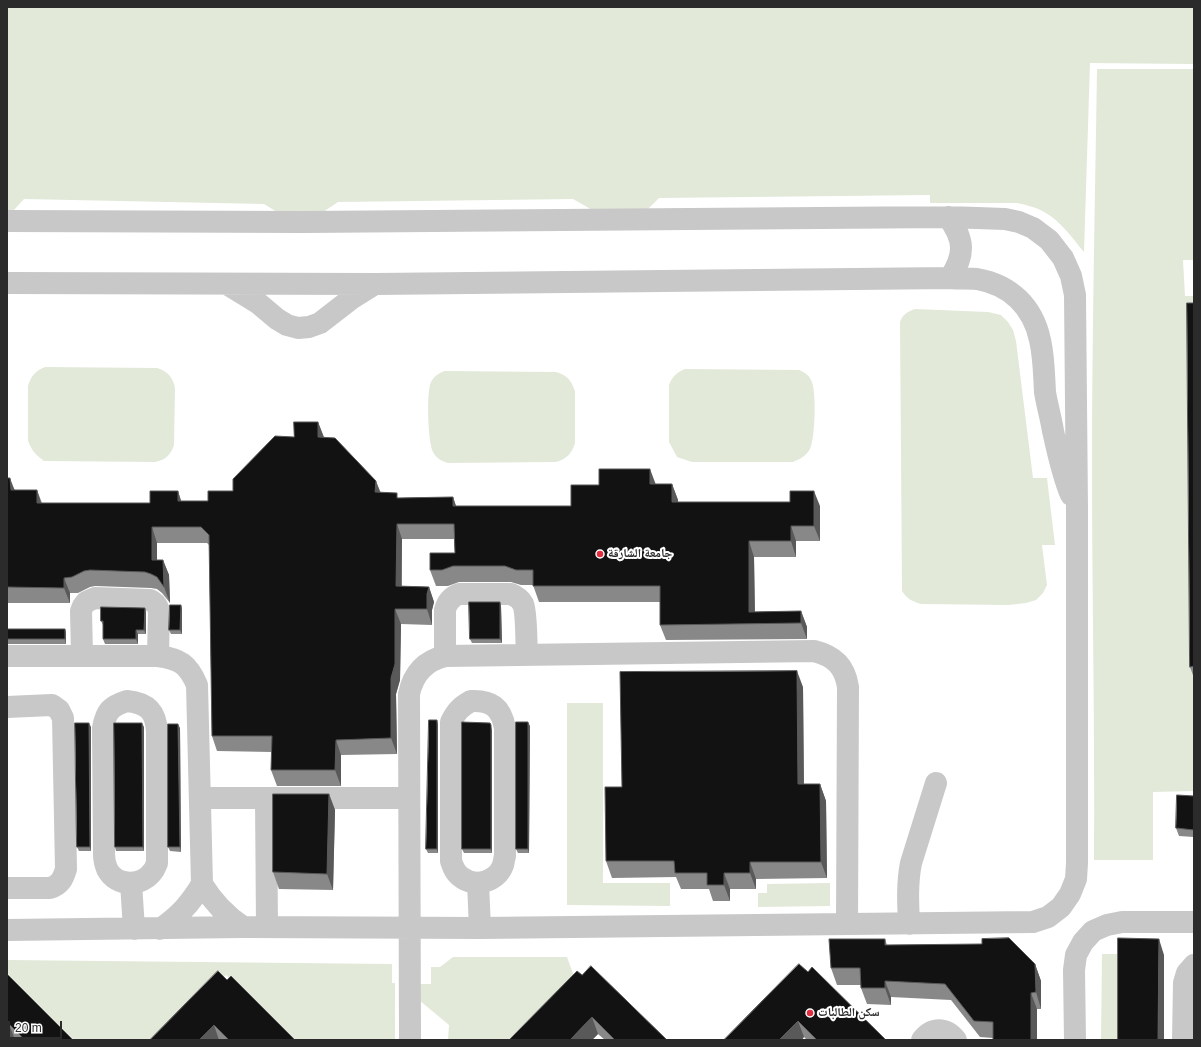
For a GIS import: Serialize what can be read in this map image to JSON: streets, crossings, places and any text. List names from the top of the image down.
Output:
{
  "places": ["جامعة الشارقة", "سكن الطالبات"],
  "scale_bar": "20 m"
}
